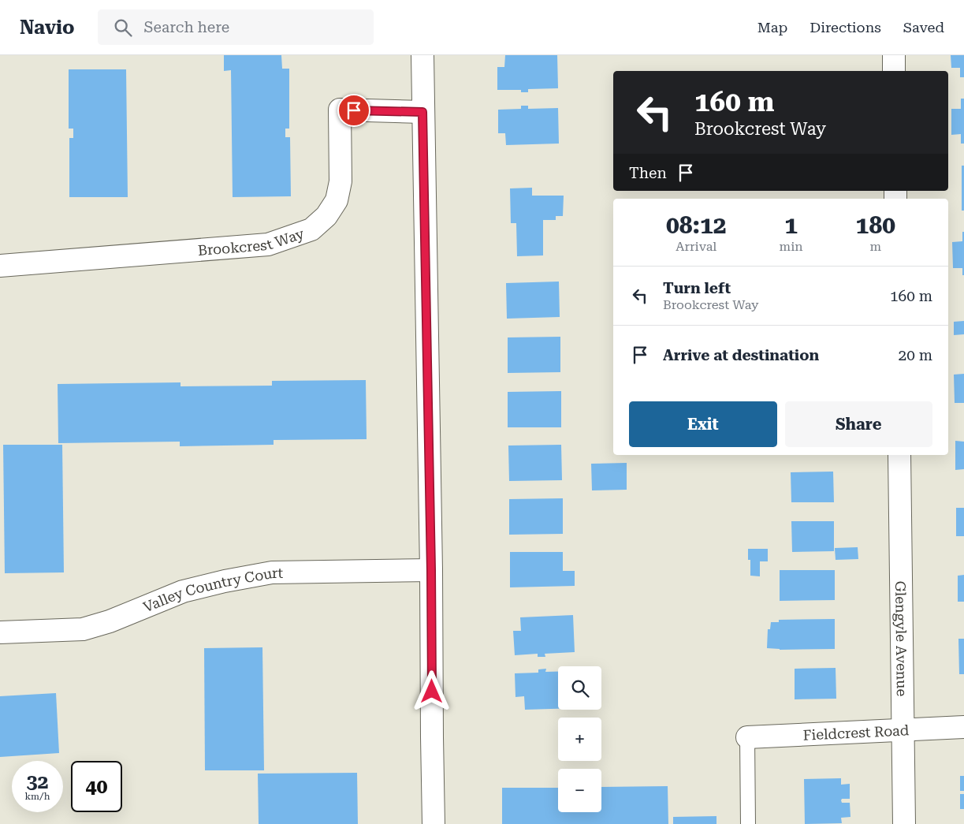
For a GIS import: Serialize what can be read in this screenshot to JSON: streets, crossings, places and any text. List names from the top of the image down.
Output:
{
  "streets": {
    "street": [
      "Brookcrest Way",
      "Valley Country Court",
      "Glengyle Avenue",
      "Fieldcrest Road"
    ]
  },
  "crossings": [
    ["Glengyle Avenue", "Fieldcrest Road"]
  ],
  "page": {
    "header": "Navio",
    "search": "Search here",
    "nav": ["Map", "Directions", "Saved"],
    "turn": ["160 m", "Brookcrest Way"],
    "then": "Then",
    "eta": [
      "08:12",
      "Arrival",
      "1",
      "min",
      "180",
      "m"
    ],
    "list": [
      {
        "name": "Turn left",
        "note": "Brookcrest Way",
        "value": "160 m"
      },
      {
        "name": "Arrive at destination",
        "value": "20 m"
      }
    ],
    "buttons": ["Exit", "Share"],
    "map_buttons": ["+", "−"],
    "speed": "32 km/h",
    "limit": "40"
  }
}
